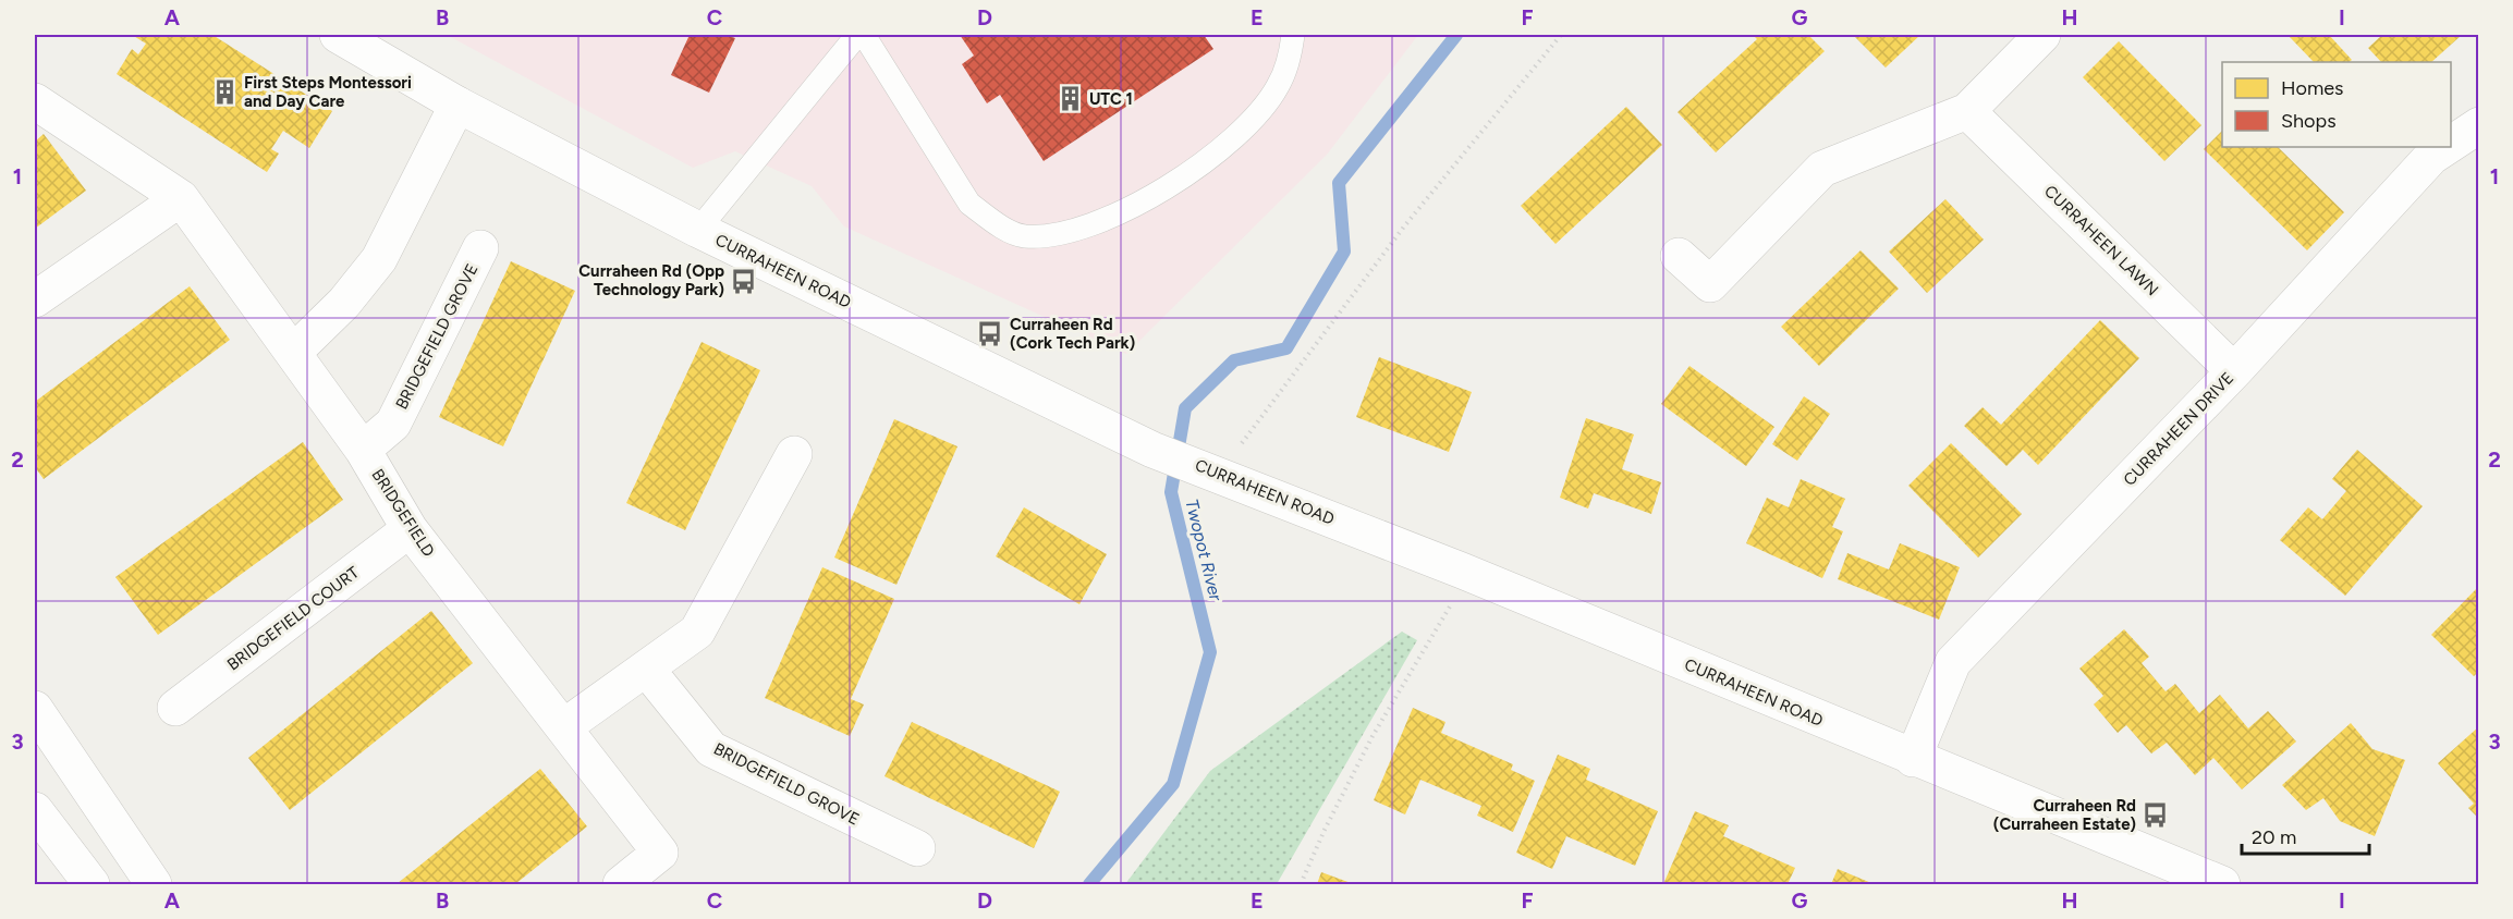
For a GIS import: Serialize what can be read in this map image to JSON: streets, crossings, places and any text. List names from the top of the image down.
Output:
{
  "streets": {
    "main road": [
      "CURRAHEEN LAWN",
      "CURRAHEEN ROAD",
      "BRIDGEFIELD GROVE",
      "CURRAHEEN DRIVE",
      "BRIDGEFIELD",
      "BRIDGEFIELD COURT"
    ]
  },
  "crossings": [
    ["CURRAHEEN LAWN", "CURRAHEEN DRIVE"],
    ["CURRAHEEN ROAD", "CURRAHEEN DRIVE"],
    ["BRIDGEFIELD GROVE", "BRIDGEFIELD"],
    ["BRIDGEFIELD", "BRIDGEFIELD COURT"]
  ],
  "water": ["Twopot River"],
  "places": {
    "building": ["First Steps Montessori and Day Care", "UTC 1"],
    "bus stop": ["Curraheen Rd (Opp Technology Park)", "Curraheen Rd (Cork Tech Park)", "Curraheen Rd (Curraheen Estate)"]
  },
  "legend": ["Homes", "Shops"],
  "scale_bar": "20 m",
  "grid": {
    "columns": [
      "A",
      "B",
      "C",
      "D",
      "E",
      "F",
      "G",
      "H",
      "I"
    ],
    "rows": ["1", "2", "3"]
  }
}
